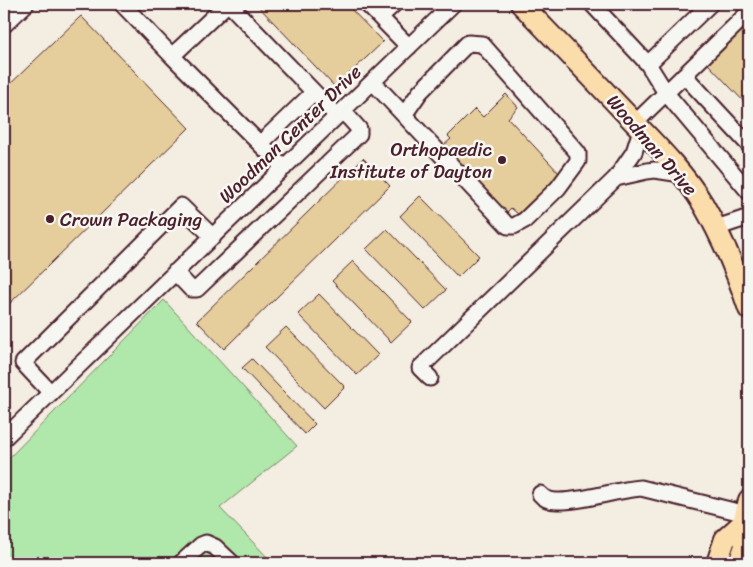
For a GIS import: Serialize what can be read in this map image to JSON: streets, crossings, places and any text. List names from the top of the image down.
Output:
{
  "streets": {
    "main road": ["Woodman Drive"],
    "street": ["Woodman Center Drive"]
  },
  "places": ["Orthopaedic Institute of Dayton", "Crown Packaging"]
}
